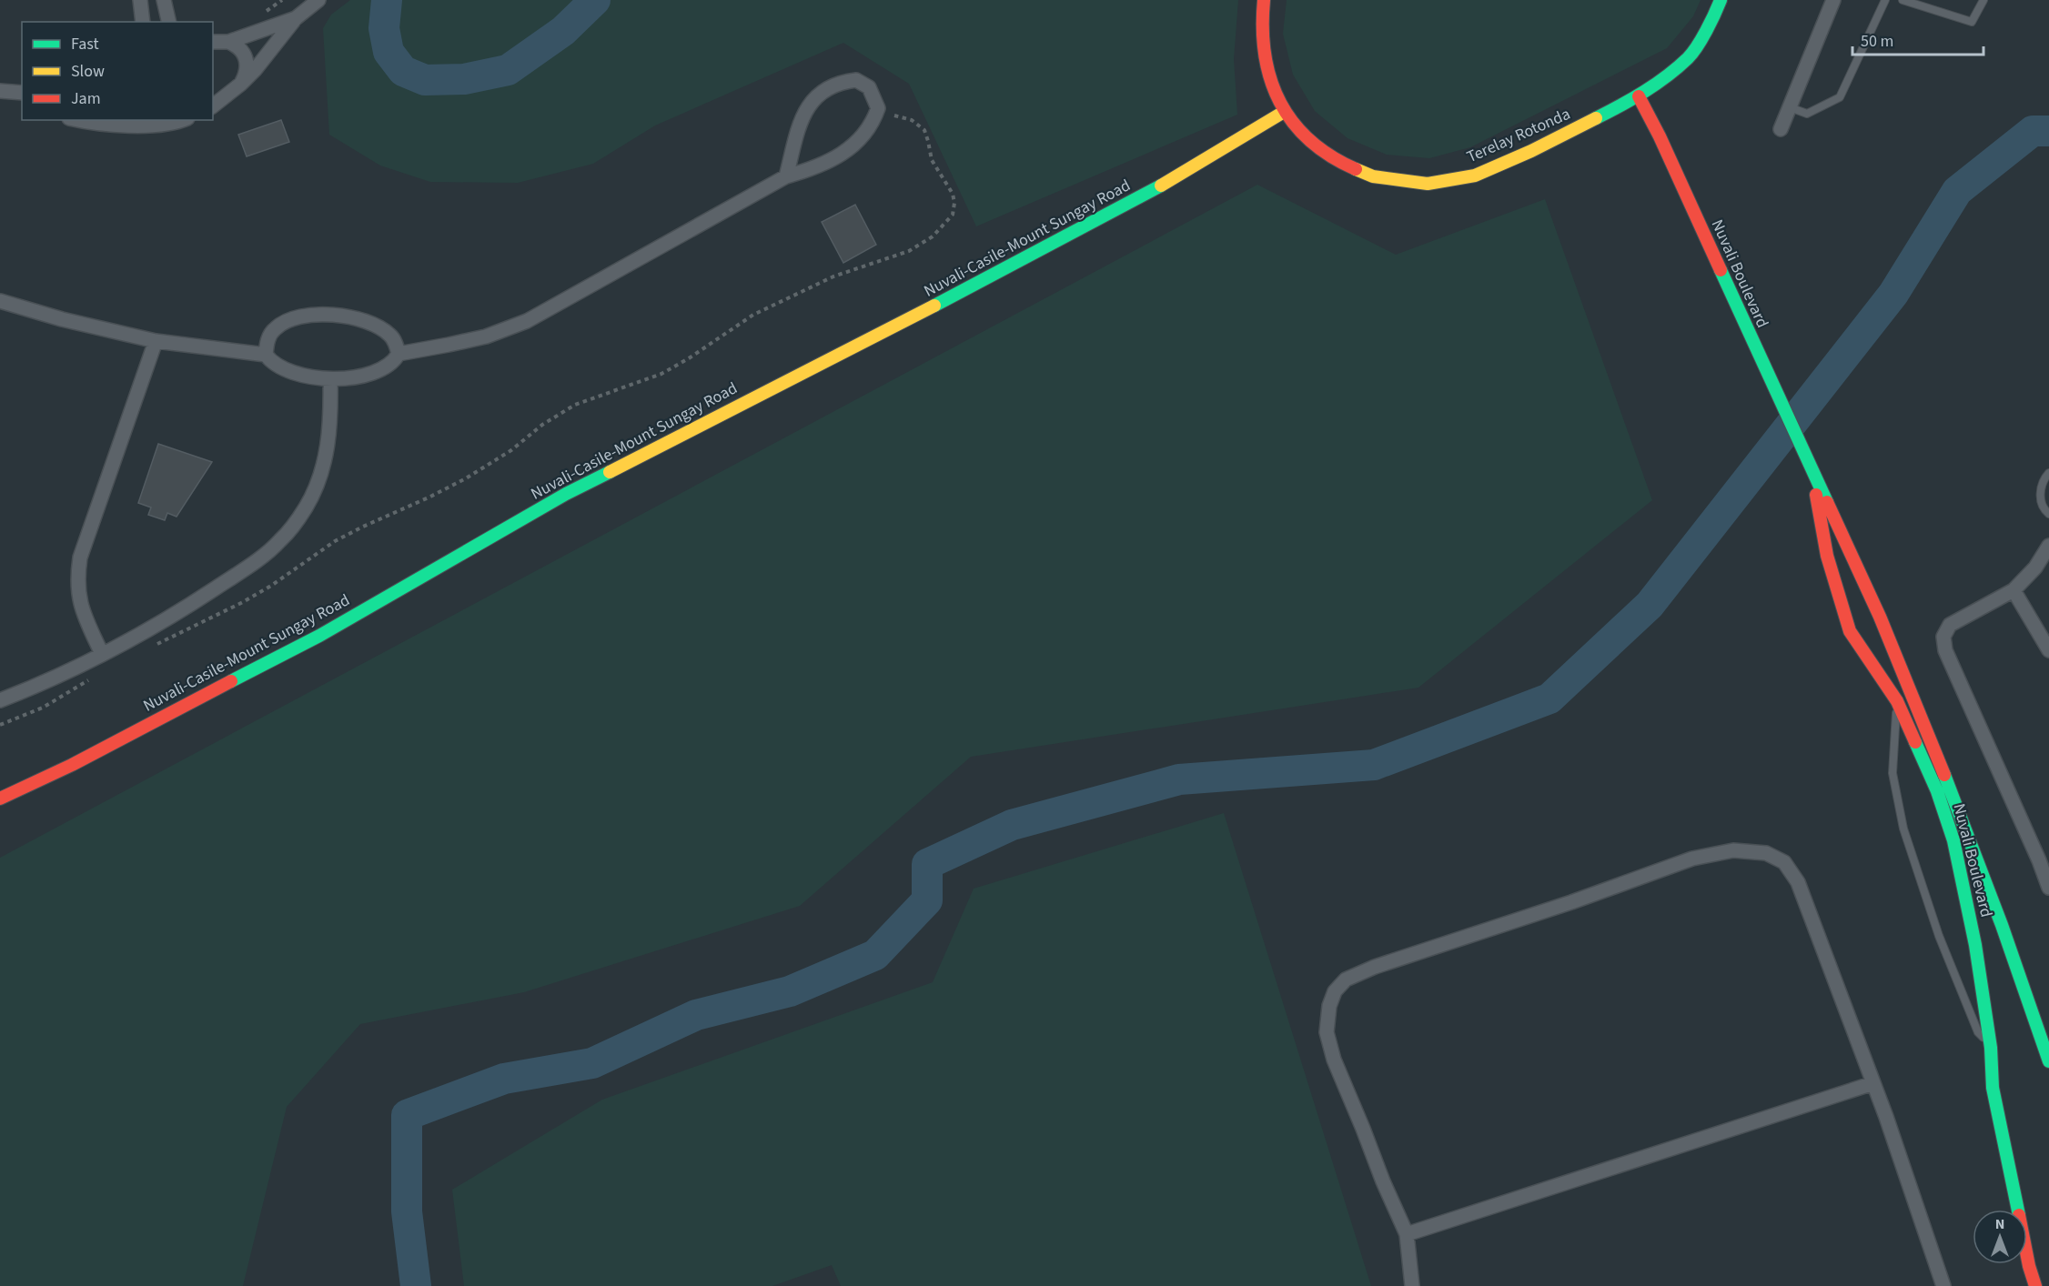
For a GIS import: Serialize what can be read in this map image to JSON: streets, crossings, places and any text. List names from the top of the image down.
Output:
{
  "streets": {
    "main road": ["Terelay Rotonda", "Nuvali-Casile-Mount Sungay Road", "Nuvali Boulevard"]
  },
  "crossings": [
    ["Terelay Rotonda", "Nuvali-Casile-Mount Sungay Road"],
    ["Terelay Rotonda", "Nuvali Boulevard"]
  ],
  "legend": ["Fast", "Slow", "Jam"],
  "scale_bar": "50 m",
  "north": "top"
}
